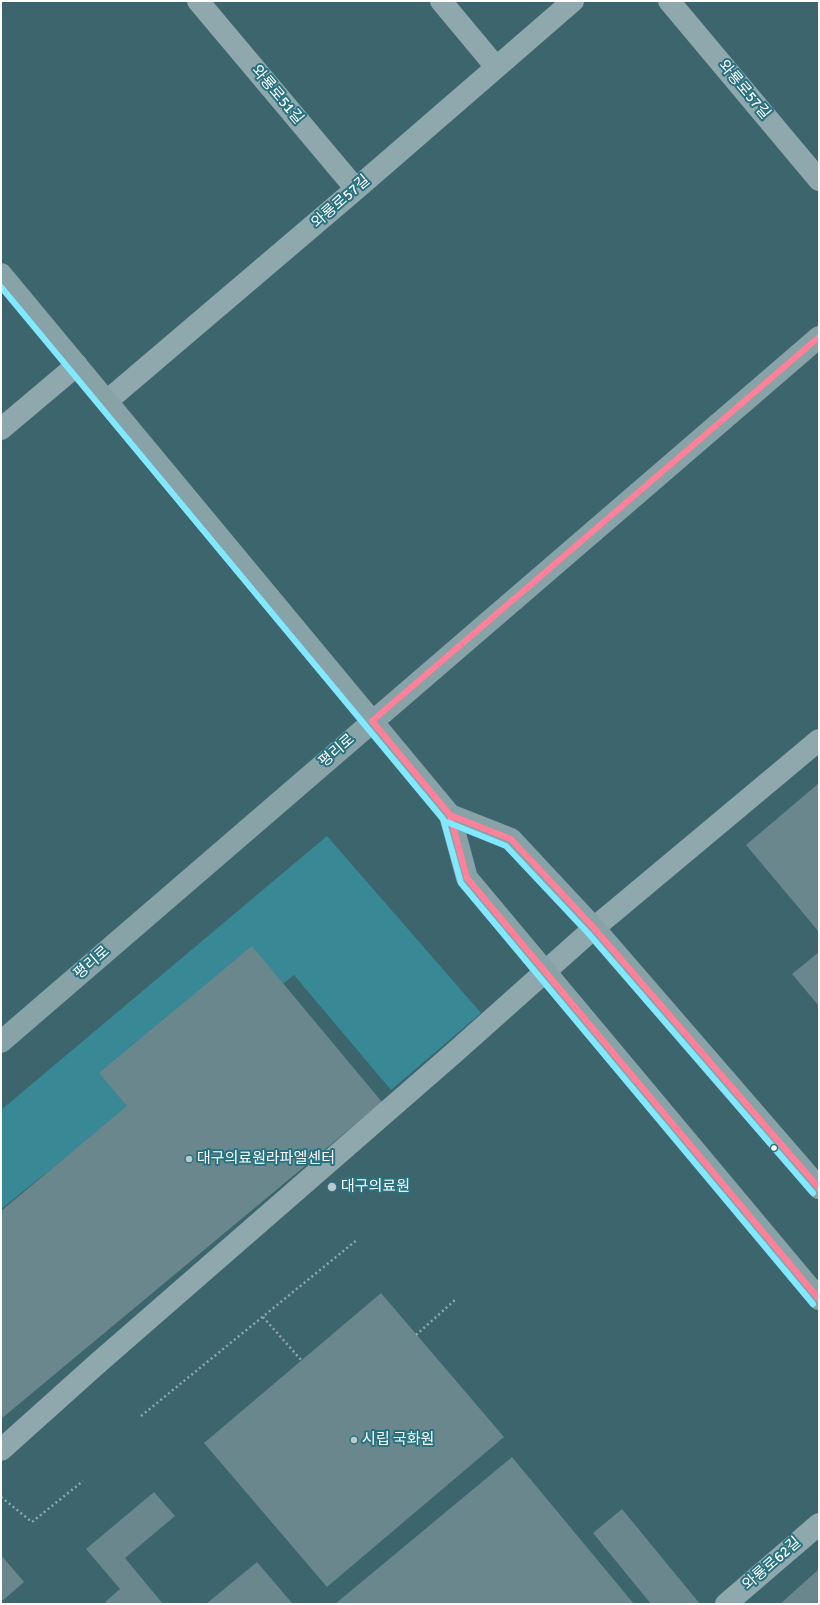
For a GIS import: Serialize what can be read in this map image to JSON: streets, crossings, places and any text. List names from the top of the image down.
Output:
{
  "streets": {
    "main road": ["평리로"],
    "street": ["와룡로57길", "와룡로51길", "와룡로62길"]
  },
  "crossings": [
    ["와룡로57길", "와룡로51길"]
  ],
  "places": ["대구의료원라파엘센터", "대구의료원", "시립 국화원"]
}
